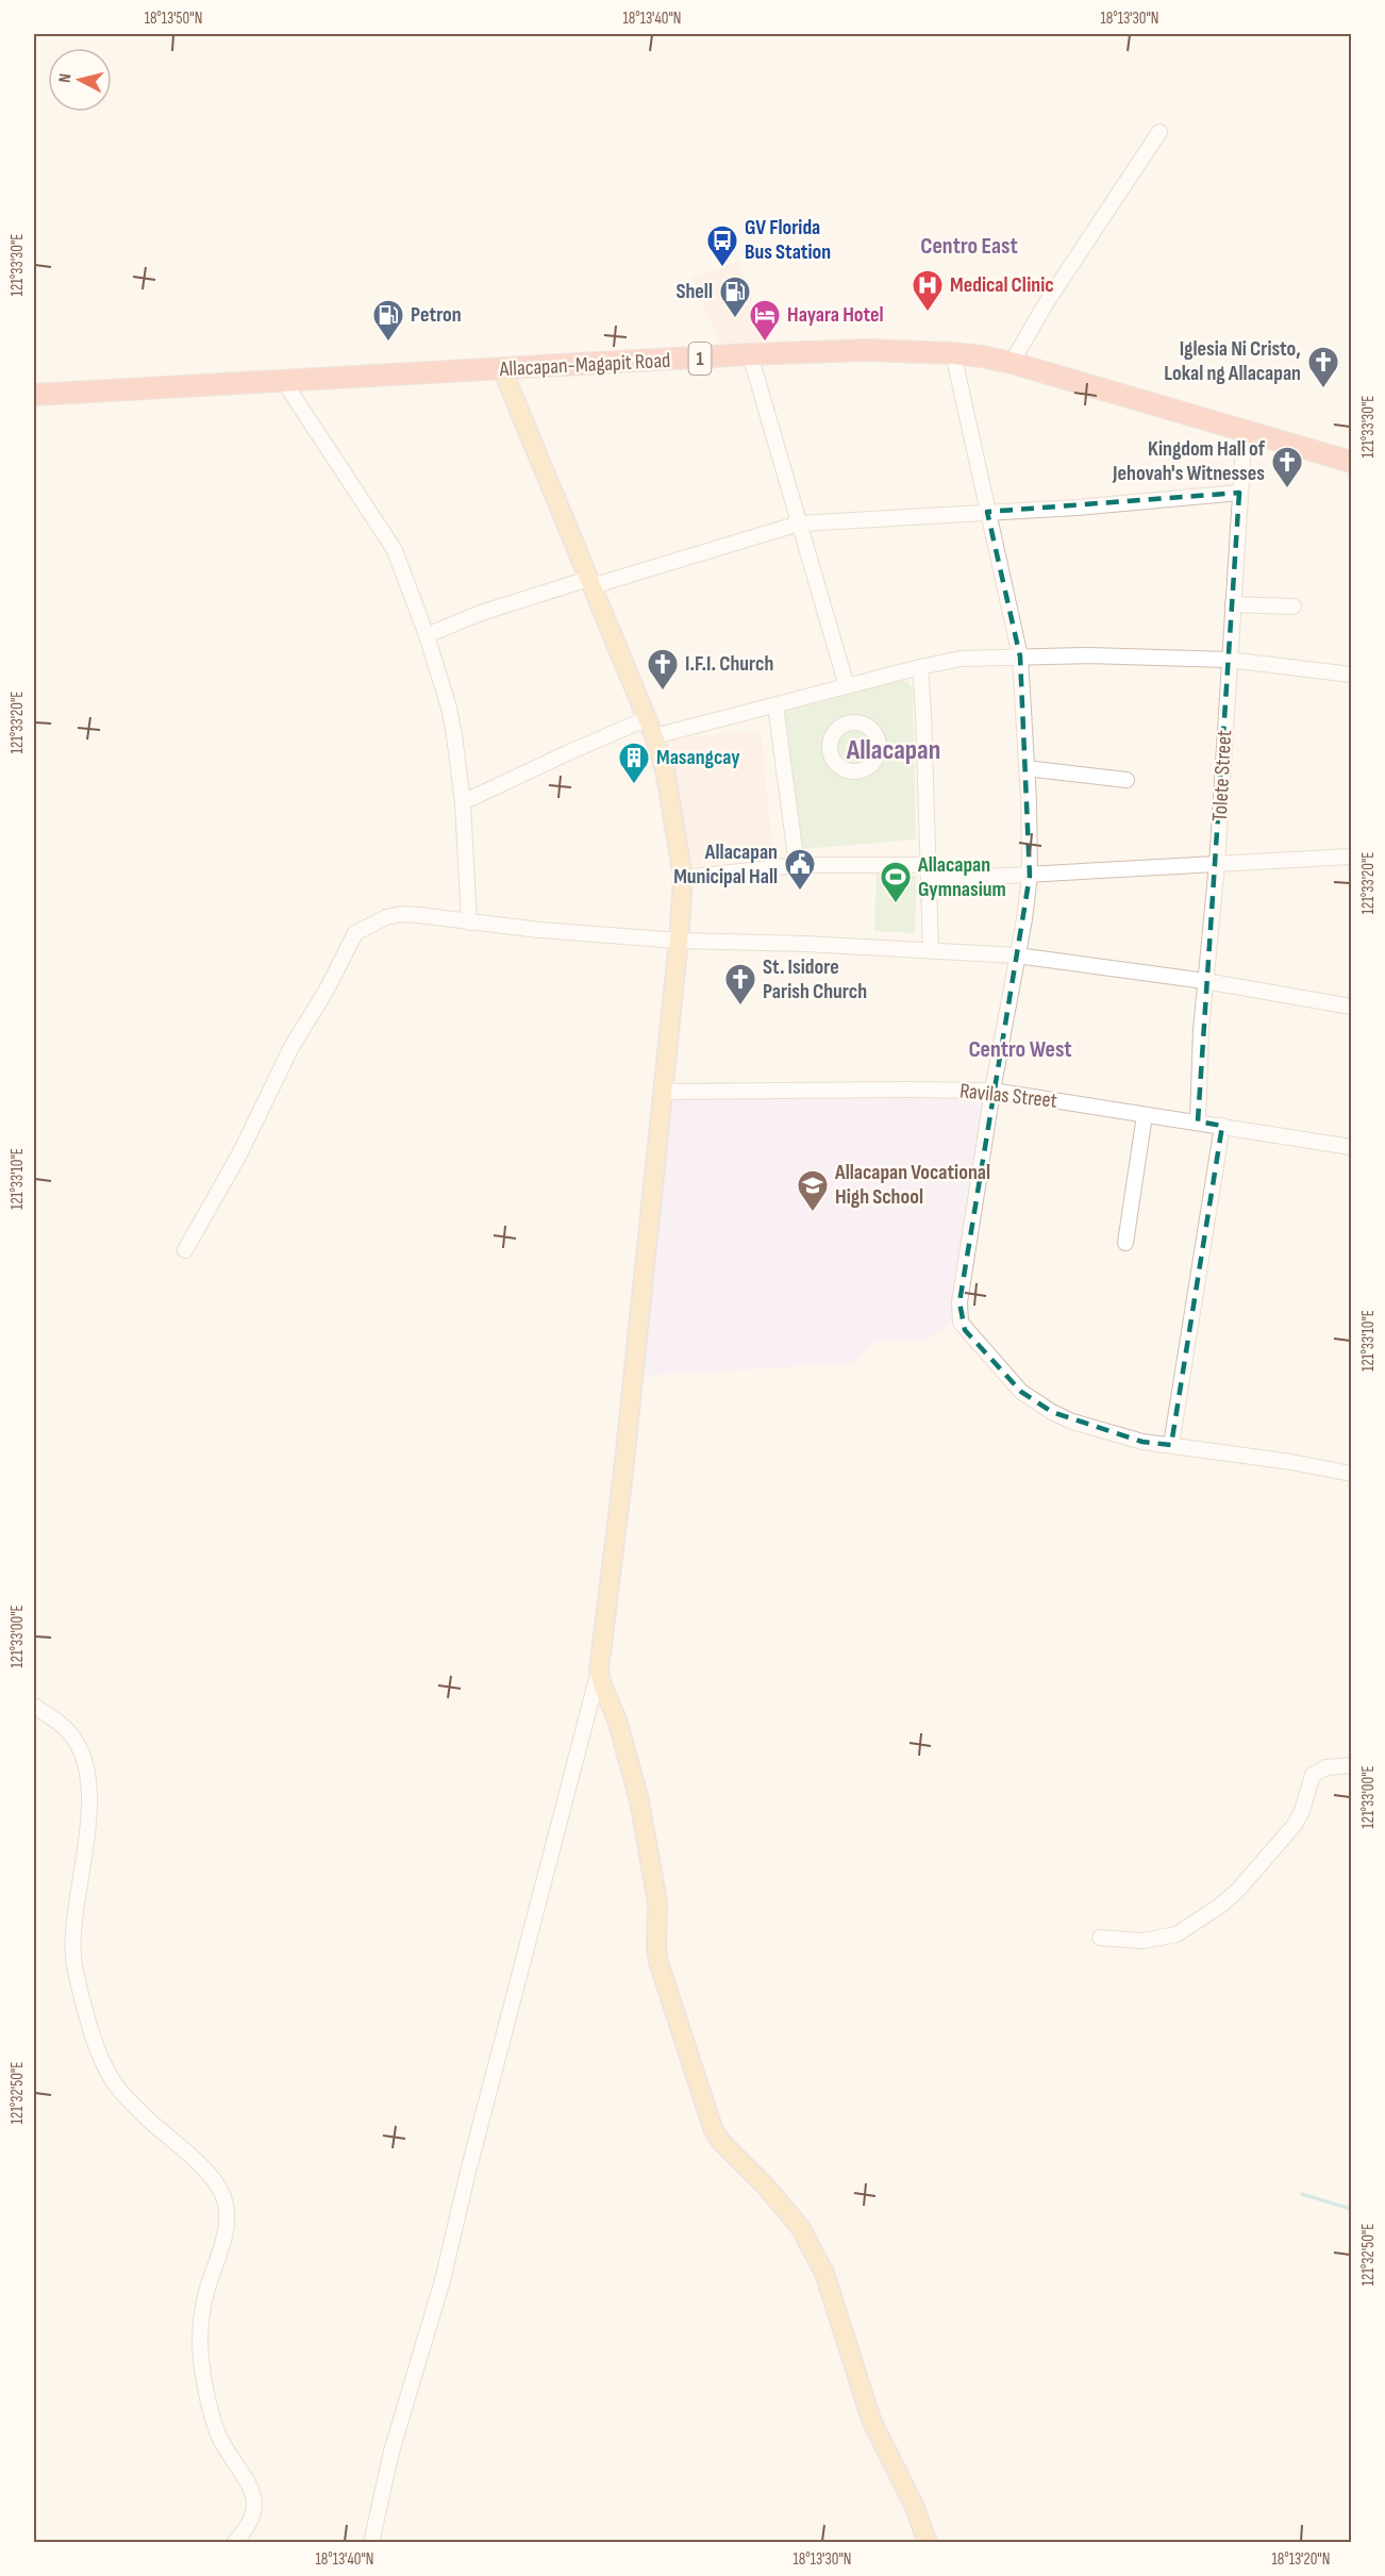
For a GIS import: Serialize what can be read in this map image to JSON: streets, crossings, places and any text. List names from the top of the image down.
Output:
{
  "streets": {
    "highway": ["1", "Allacapan-Magapit Road"],
    "street": ["Tolete Street", "Ravilas Street"]
  },
  "crossings": [
    ["Allacapan-Magapit Road", "Tolete Street"],
    ["Tolete Street", "Ravilas Street"]
  ],
  "districts": ["Centro East", "Allacapan", "Centro West"],
  "places": {
    "bus stop": ["GV Florida Bus Station"],
    "hospital": ["Medical Clinic"],
    "fuel station": ["Shell", "Petron"],
    "hotel": ["Hayara Hotel"],
    "church": [
      "Iglesia Ni Cristo, Lokal ng Allacapan",
      "Kingdom Hall of Jehovah's Witnesses",
      "I.F.I. Church",
      "St. Isidore Parish Church"
    ],
    "building": ["Masangcay"],
    "public building": ["Allacapan Municipal Hall"],
    "sports": ["Allacapan Gymnasium"],
    "school or university": ["Allacapan Vocational High School"]
  },
  "north": "left",
  "coordinates": [
    "18°13'50\"N",
    "18°13'40\"N",
    "18°13'30\"N",
    "121°33'30\"E",
    "121°33'20\"E",
    "121°33'10\"E",
    "121°33'00\"E",
    "121°32'50\"E",
    "18°13'20\"N"
  ]
}
